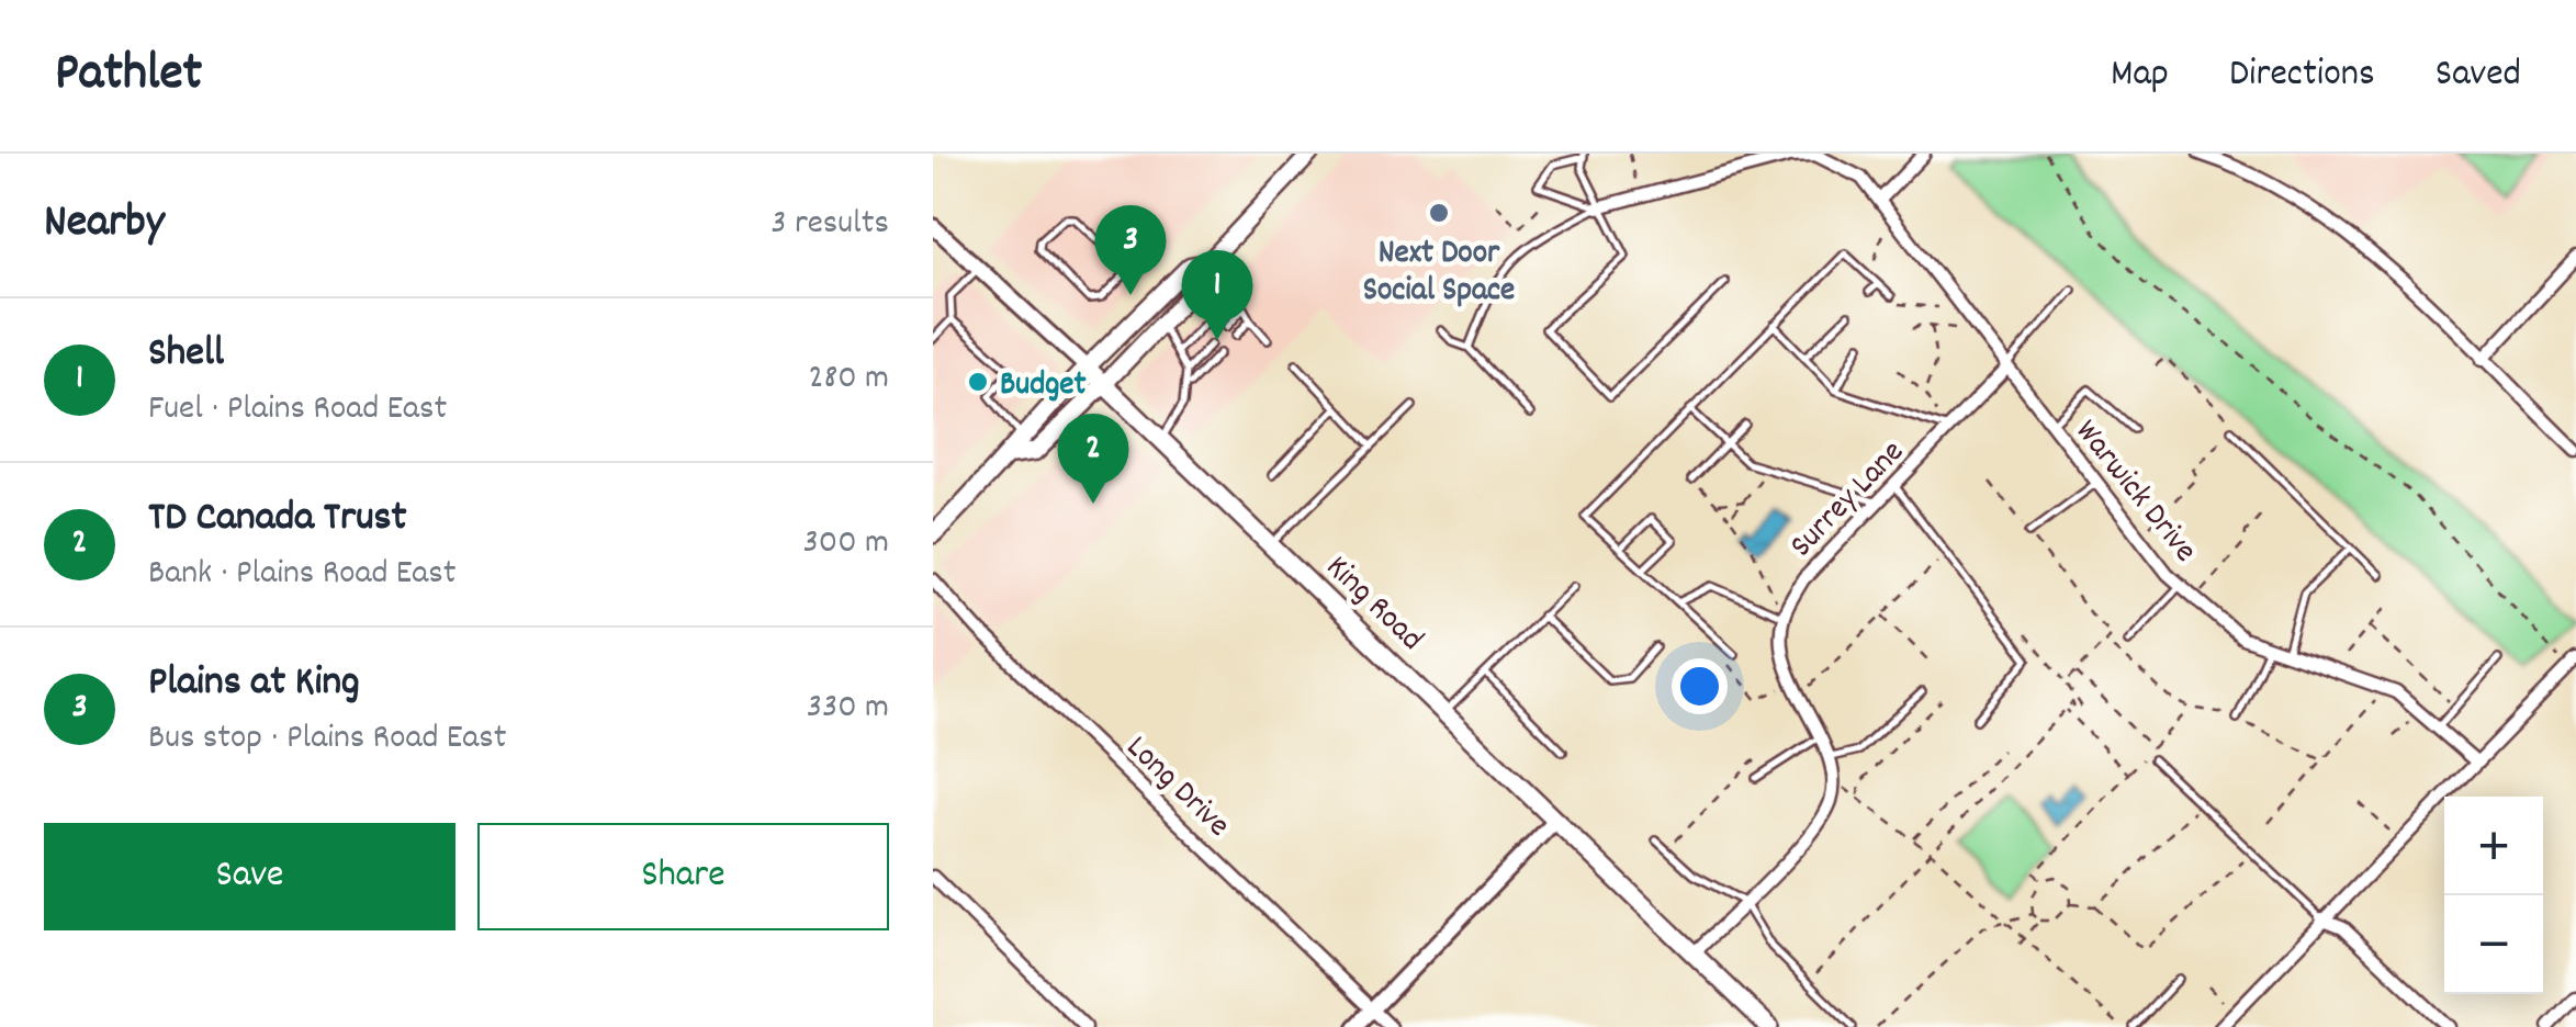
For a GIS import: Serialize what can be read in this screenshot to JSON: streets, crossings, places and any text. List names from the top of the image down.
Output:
{
  "streets": {
    "main road": ["King Road"],
    "street": ["Warwick Drive", "Surrey Lane", "Long Drive"]
  },
  "crossings": [
    ["Warwick Drive", "Surrey Lane"]
  ],
  "places": ["Next Door Social Space", "Budget"],
  "page": {
    "header": "Pathlet",
    "nav": ["Map", "Directions", "Saved"],
    "heading": ["Nearby", "3 results"],
    "pins": ["3", "1", "2"],
    "list": [
      {
        "mark": "1",
        "name": "Shell",
        "note": "Fuel · Plains Road East",
        "value": "280 m"
      },
      {
        "mark": "2",
        "name": "TD Canada Trust",
        "note": "Bank · Plains Road East",
        "value": "300 m"
      },
      {
        "mark": "3",
        "name": "Plains at King",
        "note": "Bus stop · Plains Road East",
        "value": "330 m"
      }
    ],
    "buttons": ["Save", "Share"],
    "map_buttons": ["+", "−"]
  }
}
